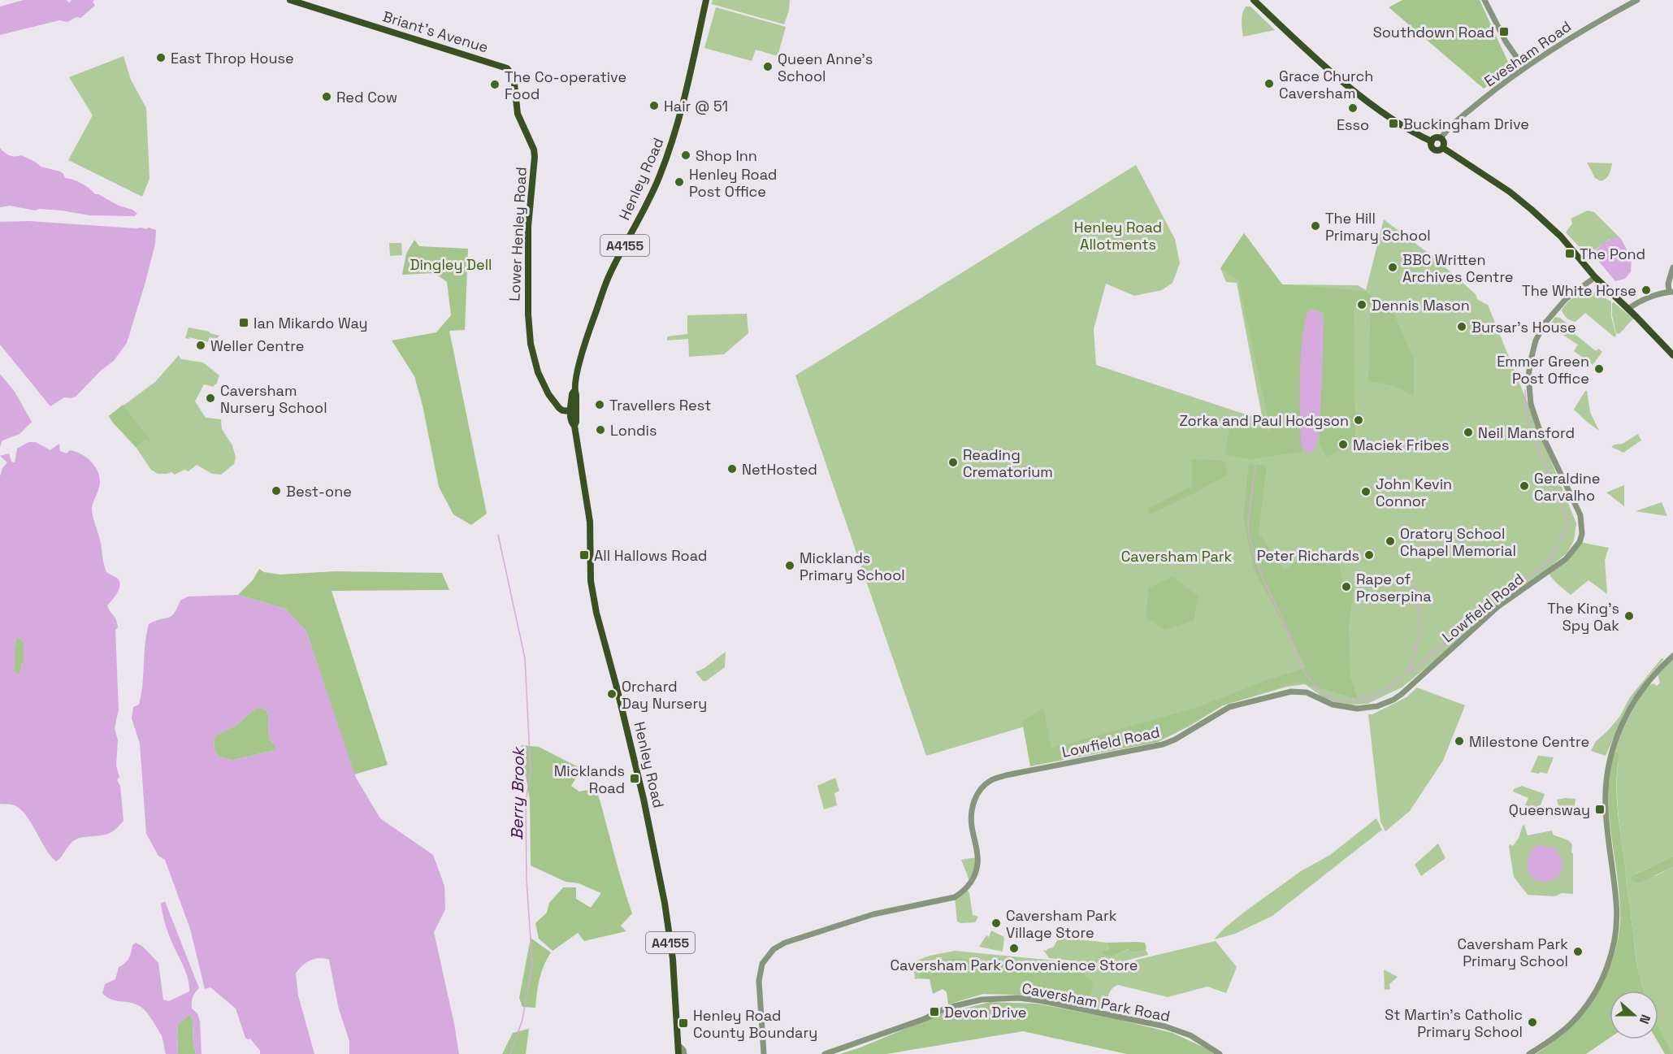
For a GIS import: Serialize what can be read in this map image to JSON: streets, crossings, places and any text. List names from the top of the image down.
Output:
{
  "streets": {
    "main road": [
      "Briant's Avenue",
      "Henley Road",
      "Lower Henley Road",
      "A4155"
    ],
    "street": ["Evesham Road", "Lowfield Road", "Caversham Park Road"]
  },
  "crossings": [
    ["Briant's Avenue", "Lower Henley Road"],
    ["Henley Road", "Lower Henley Road"]
  ],
  "water": ["Berry Brook"],
  "parks": ["Henley Road Allotments", "Dingley Dell", "Caversham Park"],
  "places": {
    "transit": [
      "Southdown Road",
      "Buckingham Drive",
      "The Pond",
      "Ian Mikardo Way",
      "All Hallows Road",
      "Micklands Road",
      "Queensway",
      "Devon Drive",
      "Henley Road County Boundary"
    ],
    "other": [
      "East Throp House",
      "Queen Anne's School",
      "Grace Church Caversham",
      "The Co-operative Food",
      "Red Cow",
      "Hair @ 51",
      "Esso",
      "Shop Inn",
      "Henley Road Post Office",
      "The Hill Primary School",
      "BBC Written Archives Centre",
      "The White Horse",
      "Dennis Mason",
      "Bursar's House",
      "Weller Centre",
      "Emmer Green Post Office",
      "Caversham Nursery School",
      "Travellers Rest",
      "Zorka and Paul Hodgson",
      "Londis",
      "Neil Mansford",
      "Maciek Fribes",
      "Reading Crematorium",
      "NetHosted",
      "Geraldine Carvalho",
      "Best-one",
      "John Kevin Connor",
      "Oratory School Chapel Memorial",
      "Peter Richards",
      "Micklands Primary School",
      "Rape of Proserpina",
      "The King's Spy Oak",
      "Orchard Day Nursery",
      "Milestone Centre",
      "Caversham Park Village Store",
      "Caversham Park Convenience Store",
      "Caversham Park Primary School",
      "St Martin's Catholic Primary School"
    ]
  },
  "north": "right"
}
